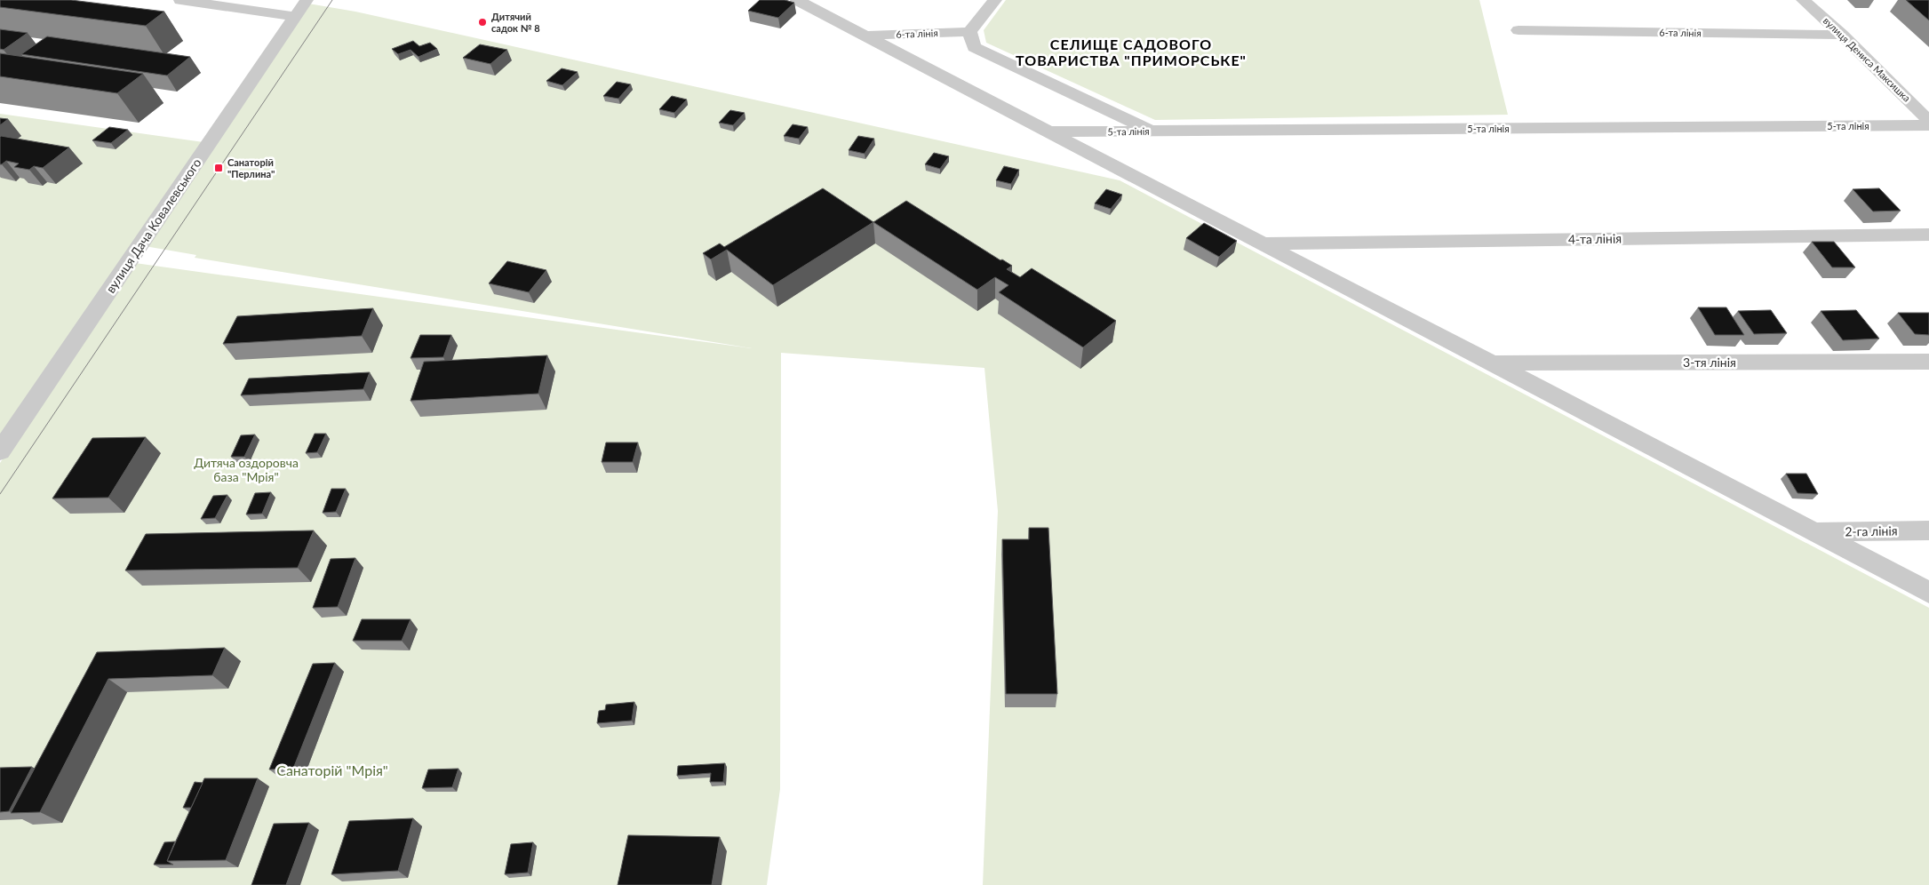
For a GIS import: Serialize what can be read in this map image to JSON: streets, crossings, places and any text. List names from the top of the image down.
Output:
{
  "streets": {
    "street": [
      "6-та лінія",
      "вулиця Дениса Максишка",
      "5-та лінія",
      "вулиця Дача Ковалевського",
      "4-та лінія",
      "3-тя лінія",
      "2-га лінія"
    ]
  },
  "crossings": [
    ["6-та лінія", "вулиця Дениса Максишка"]
  ],
  "districts": ["СЕЛИЩЕ САДОВОГО ТОВАРИСТВА \"ПРИМОРСЬКЕ\""],
  "parks": ["Дитяча оздоровча база \"Мрія\"", "Санаторій \"Мрія\""],
  "places": {
    "other": ["Дитячий садок № 8"],
    "transit": ["Санаторій \"Перлина\""]
  }
}
